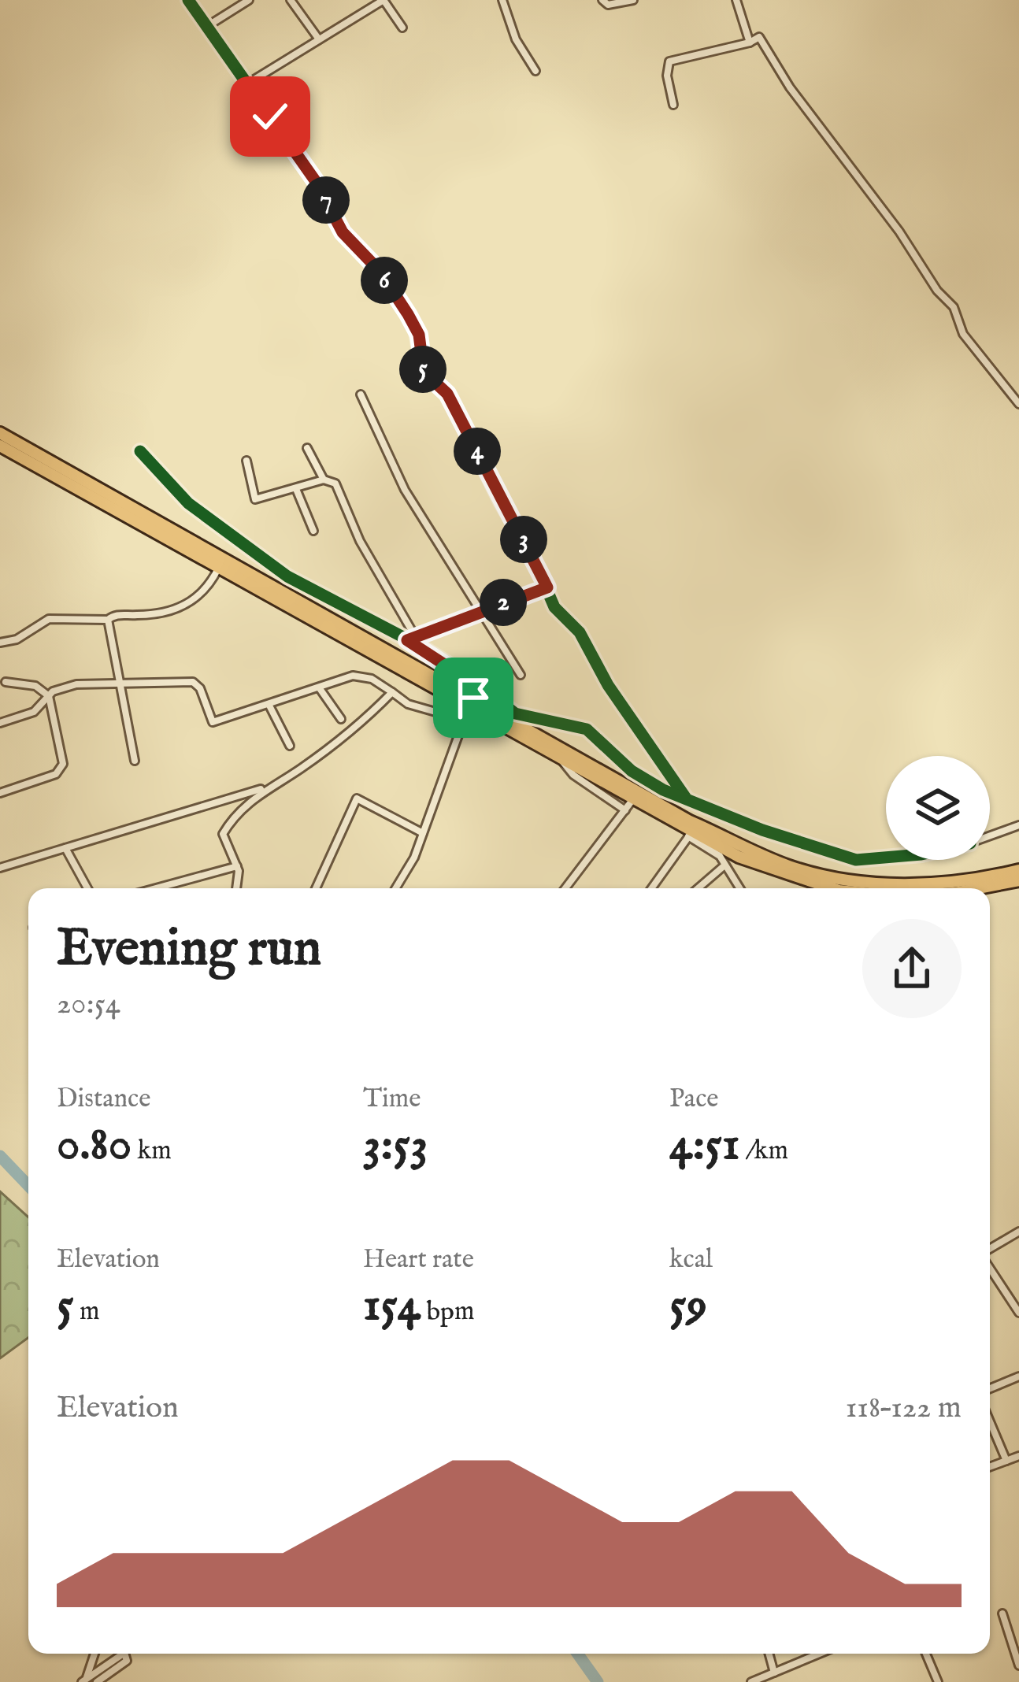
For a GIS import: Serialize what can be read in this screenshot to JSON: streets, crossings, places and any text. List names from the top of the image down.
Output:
{
  "page": {
    "pins": [
      "7",
      "6",
      "5",
      "4",
      "3",
      "2"
    ],
    "heading": ["Evening run", "20:54"],
    "stats": [
      ["Distance", "0.80 km"],
      ["Time", "3:53"],
      ["Pace", "4:51 /km"],
      ["Elevation", "5 m"],
      ["Heart rate", "154 bpm"],
      ["kcal", "59"]
    ],
    "chart": ["Elevation", "118–122 m"]
  }
}
